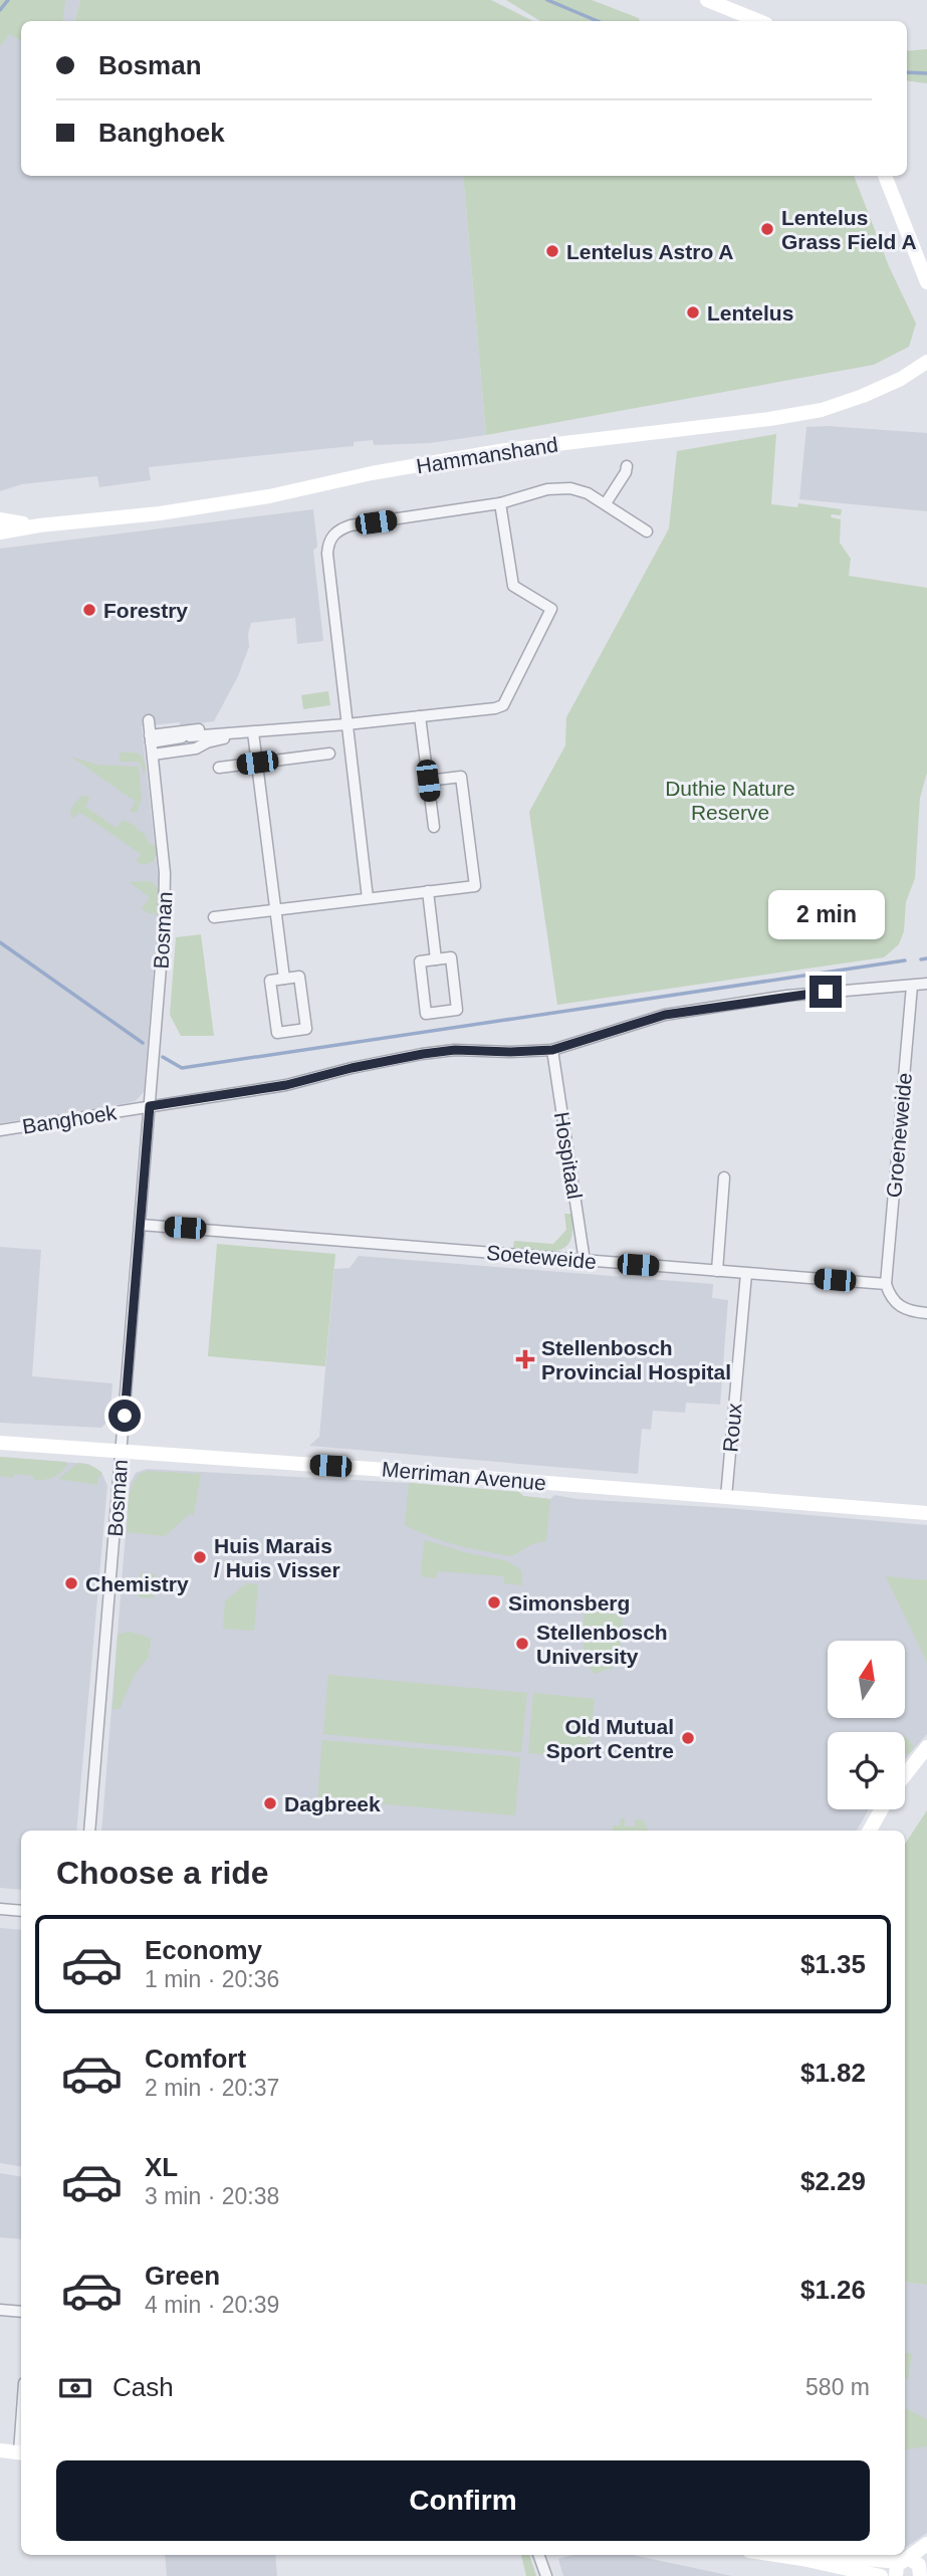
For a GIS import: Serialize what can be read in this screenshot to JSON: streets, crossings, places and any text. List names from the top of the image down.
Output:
{
  "streets": {
    "street": [
      "Hammanshand",
      "Bosman",
      "Banghoek",
      "Groeneweide",
      "Hospitaal",
      "Soeteweide",
      "Roux",
      "Merriman Avenue"
    ]
  },
  "crossings": [
    ["Bosman", "Banghoek"],
    ["Bosman", "Soeteweide"],
    ["Bosman", "Merriman Avenue"],
    ["Banghoek", "Groeneweide"],
    ["Banghoek", "Hospitaal"],
    ["Groeneweide", "Soeteweide"],
    ["Hospitaal", "Soeteweide"],
    ["Soeteweide", "Roux"],
    ["Roux", "Merriman Avenue"]
  ],
  "parks": ["Duthie Nature Reserve"],
  "places": {
    "other": [
      "Lentelus Grass Field A",
      "Lentelus Astro A",
      "Lentelus",
      "Forestry",
      "Huis Marais / Huis Visser",
      "Chemistry",
      "Simonsberg",
      "Stellenbosch University",
      "Old Mutual Sport Centre",
      "Dagbreek"
    ],
    "health": ["Stellenbosch Provincial Hospital"]
  },
  "north": "top",
  "page": {
    "banner": ["Bosman", "Banghoek"],
    "bubble": "2 min",
    "heading": "Choose a ride",
    "list": [
      {
        "name": "Economy",
        "note": "1 min · 20:36",
        "value": "$1.35"
      },
      {
        "name": "Comfort",
        "note": "2 min · 20:37",
        "value": "$1.82"
      },
      {
        "name": "XL",
        "note": "3 min · 20:38",
        "value": "$2.29"
      },
      {
        "name": "Green",
        "note": "4 min · 20:39",
        "value": "$1.26"
      }
    ],
    "pay": ["Cash", "580 m"],
    "buttons": "Confirm"
  }
}
